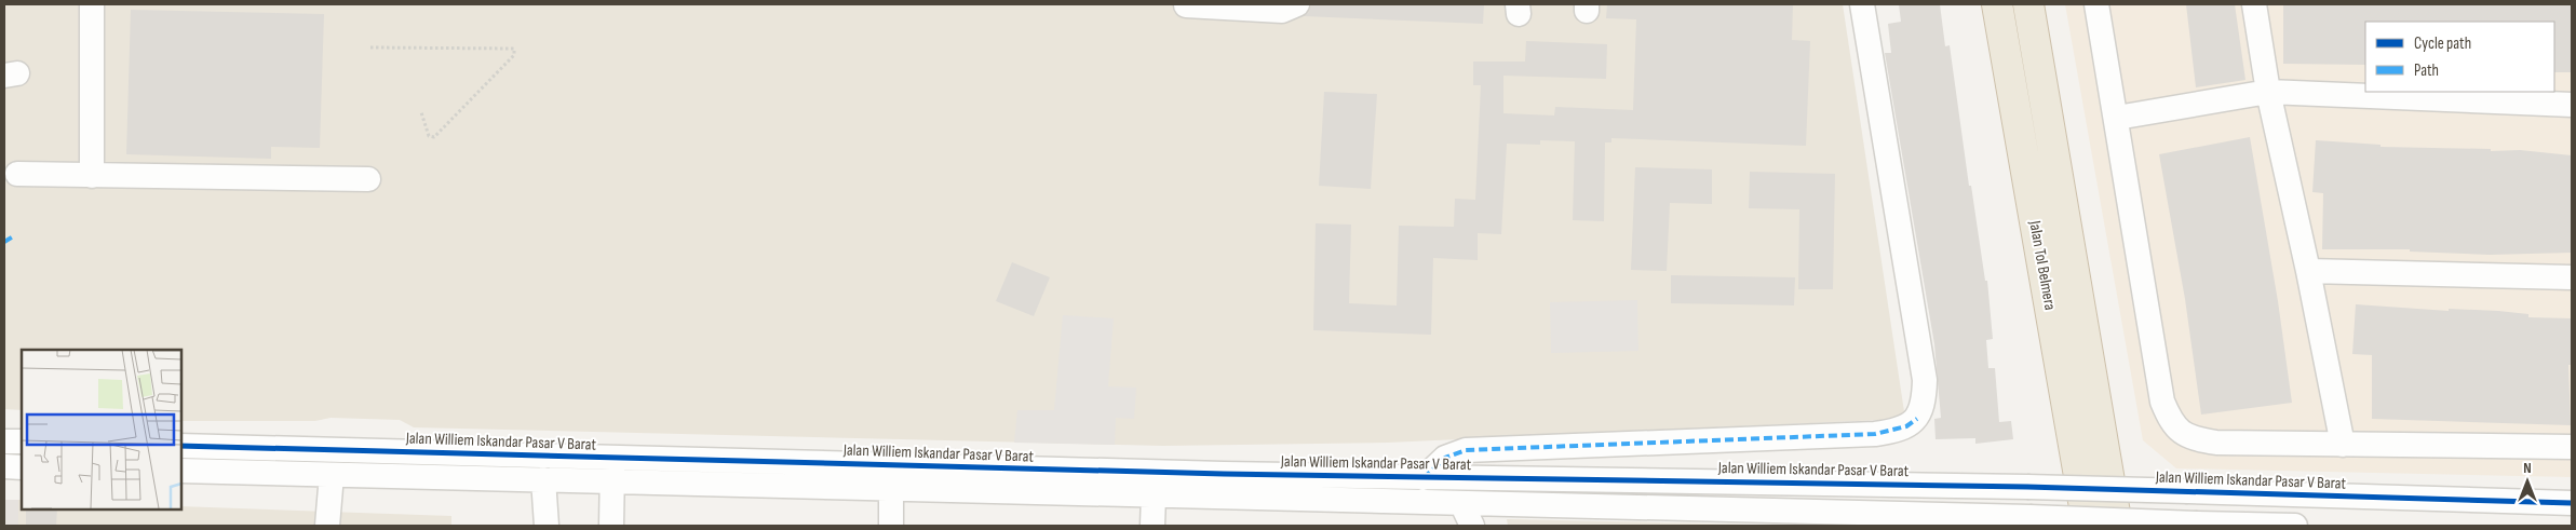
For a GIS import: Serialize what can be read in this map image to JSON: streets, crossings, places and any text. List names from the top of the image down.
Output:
{
  "streets": {
    "highway": ["Jalan Tol Belmera"],
    "street": ["Jalan Williem Iskandar Pasar V Barat"]
  },
  "legend": ["Cycle path", "Path"],
  "north": "top"
}
